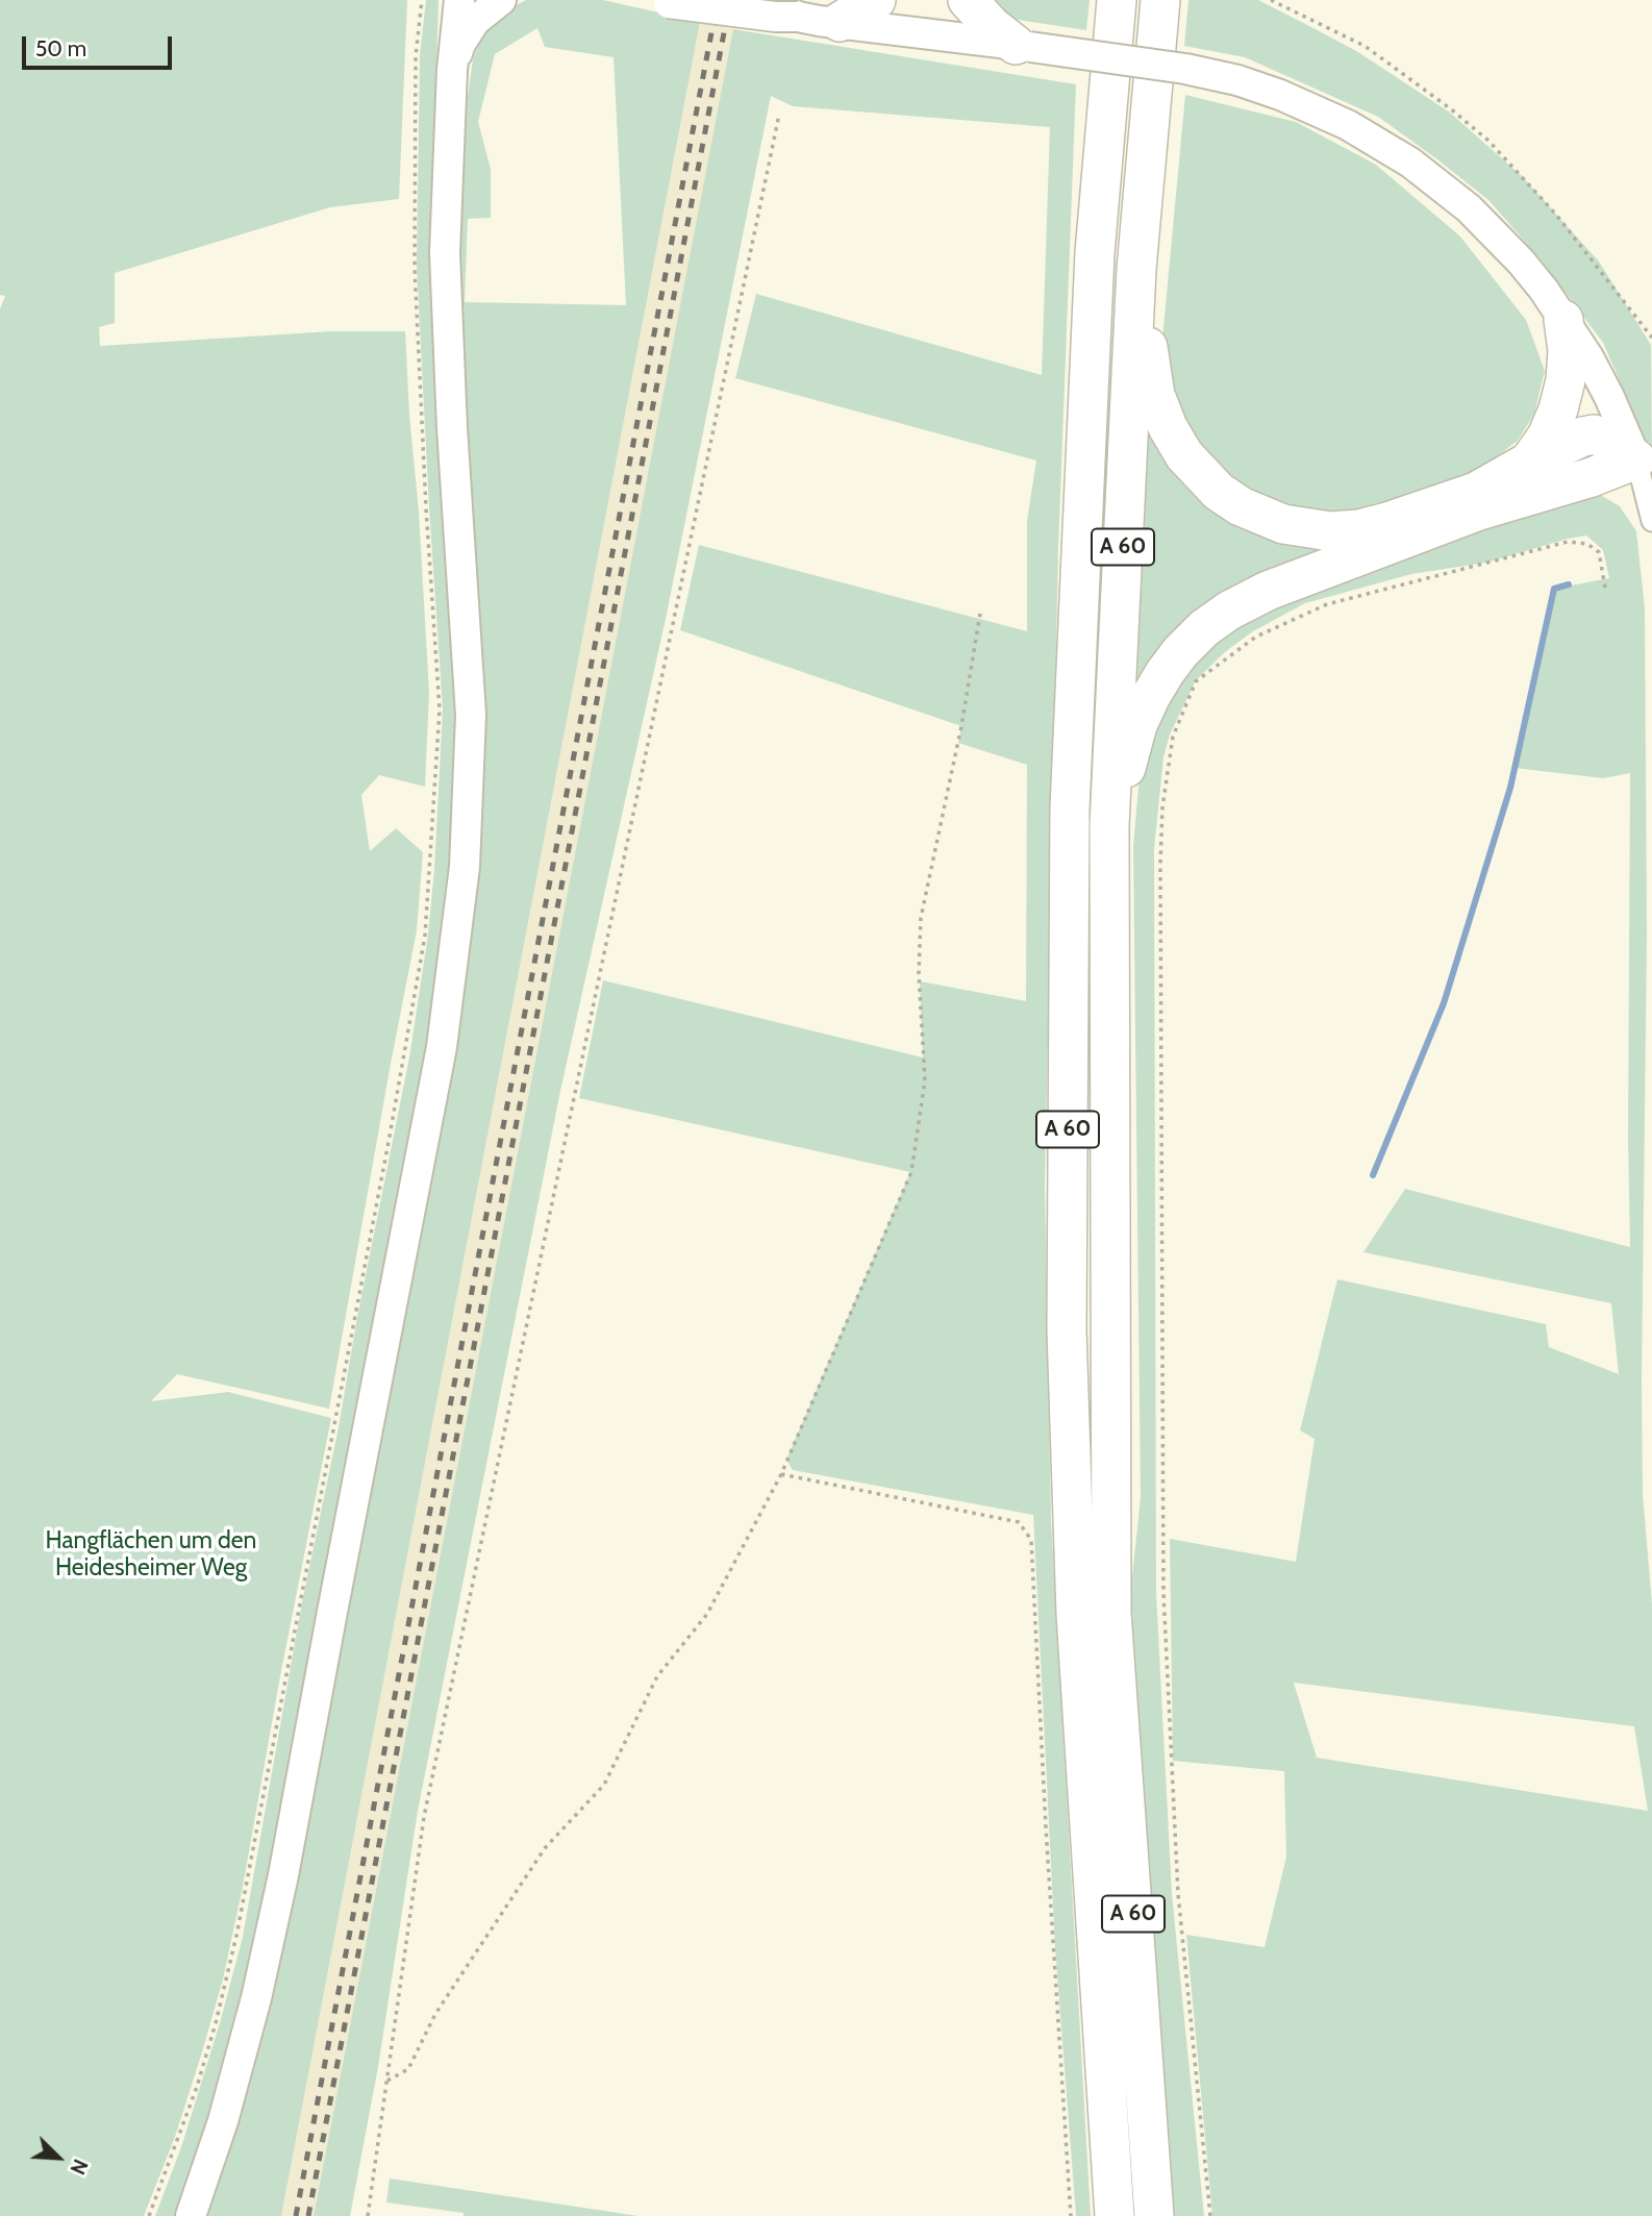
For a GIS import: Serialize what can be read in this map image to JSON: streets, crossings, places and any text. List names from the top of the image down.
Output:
{
  "streets": {
    "highway": ["A 60"]
  },
  "parks": ["Hangflächen um den Heidesheimer Weg"],
  "scale_bar": "50 m",
  "north": "bottom right"
}
